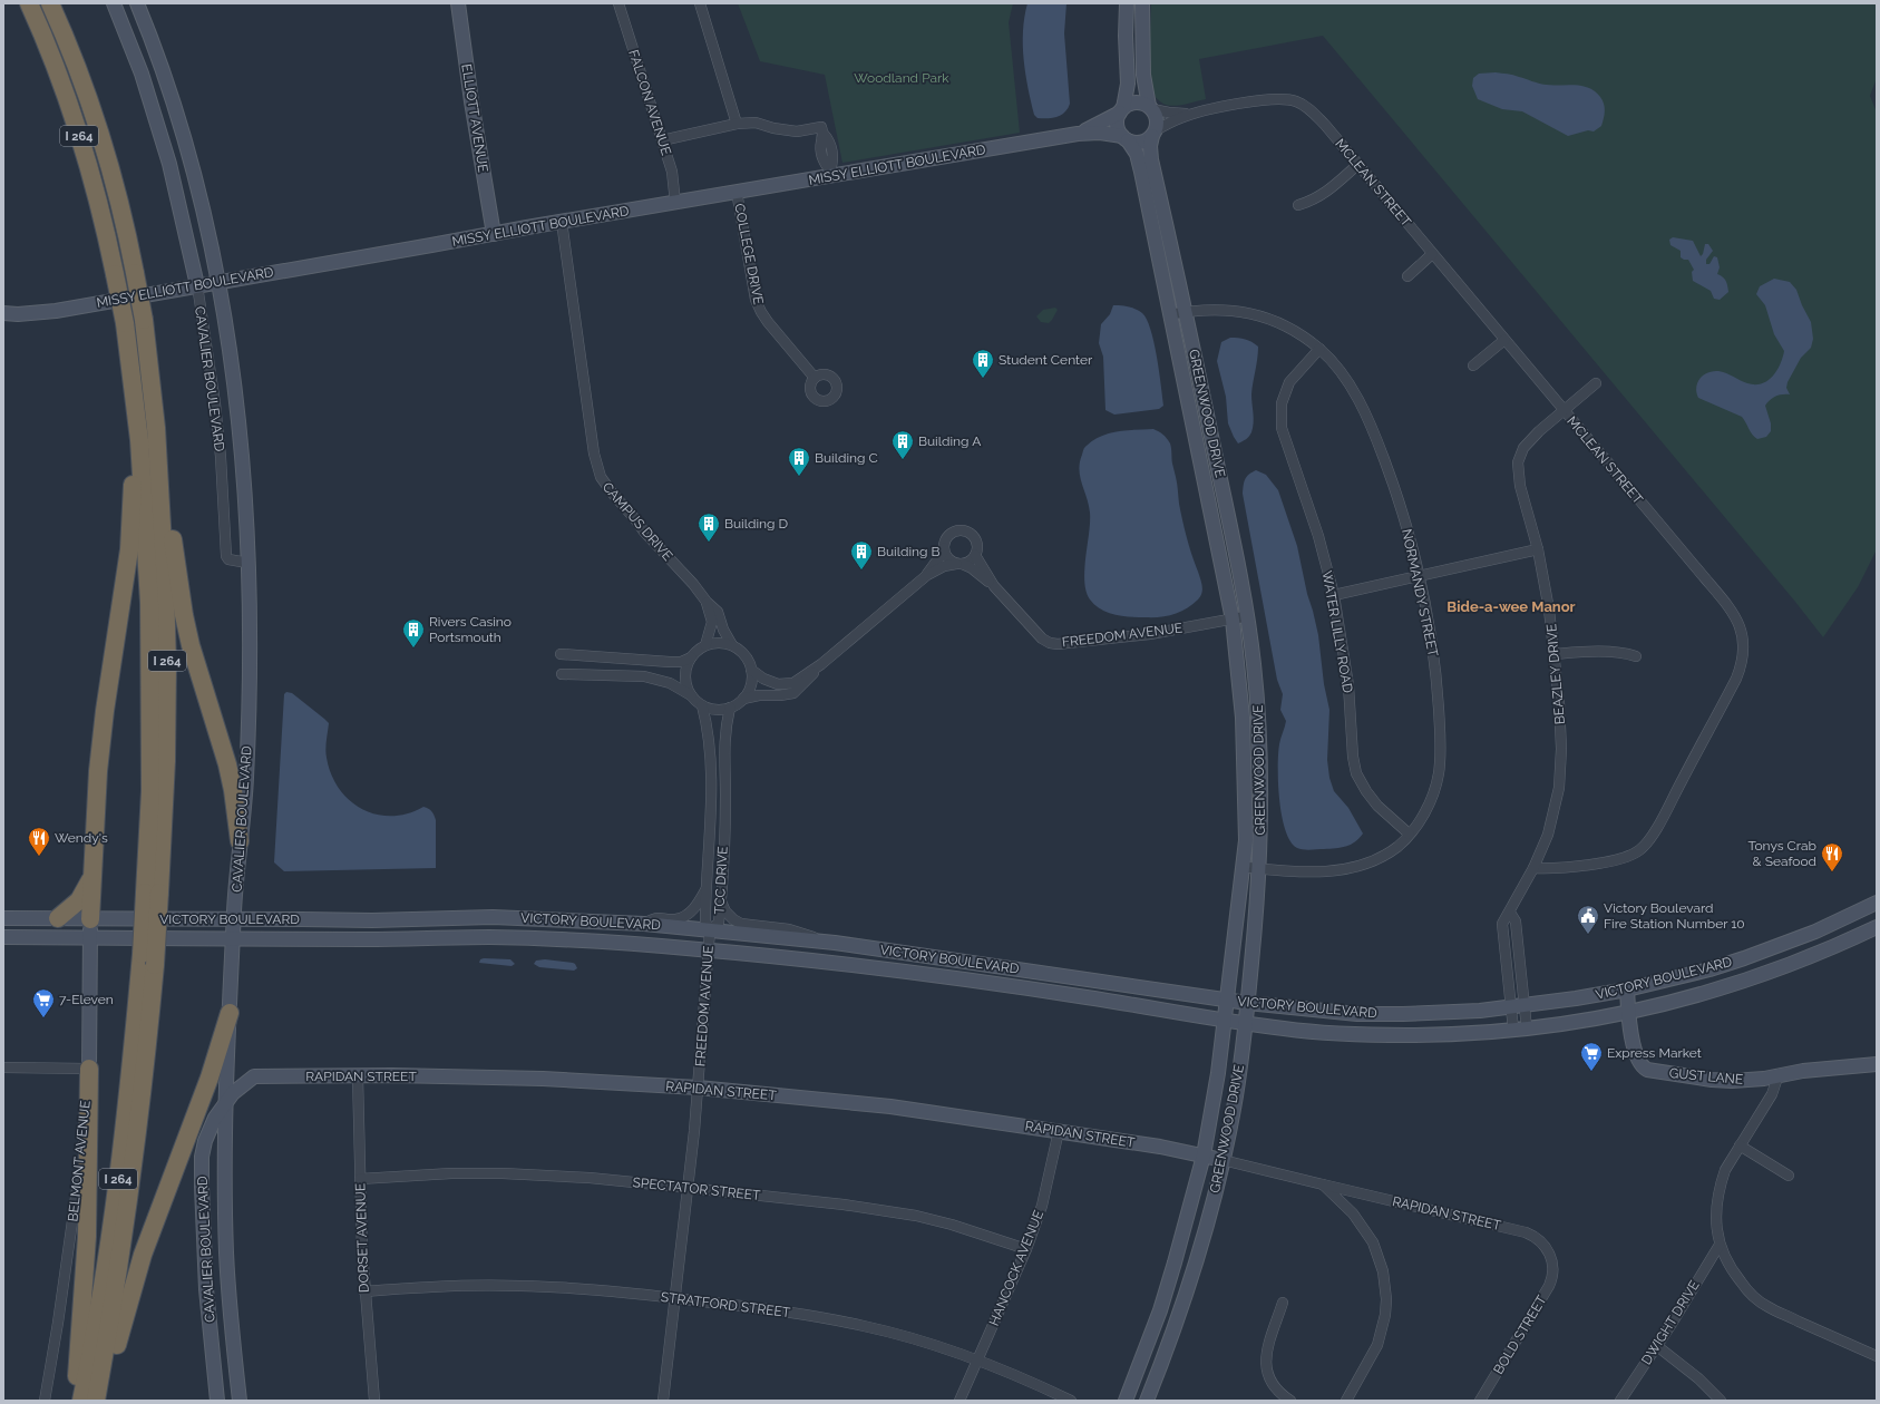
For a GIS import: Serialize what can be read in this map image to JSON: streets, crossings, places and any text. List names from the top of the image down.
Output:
{
  "streets": {
    "highway": ["I 264"],
    "street": [
      "FALCON AVENUE",
      "ELLIOTT AVENUE",
      "MISSY ELLIOTT BOULEVARD",
      "MCLEAN STREET",
      "COLLEGE DRIVE",
      "CAVALIER BOULEVARD",
      "GREENWOOD DRIVE",
      "CAMPUS DRIVE",
      "NORMANDY STREET",
      "WATER LILLY ROAD",
      "FREEDOM AVENUE",
      "BEAZLEY DRIVE",
      "TCC DRIVE",
      "VICTORY BOULEVARD",
      "RAPIDAN STREET",
      "GUST LANE",
      "BELMONT AVENUE",
      "SPECTATOR STREET",
      "DORSET AVENUE",
      "HANCOCK AVENUE",
      "STRATFORD STREET",
      "DWIGHT DRIVE",
      "BOLD STREET"
    ]
  },
  "crossings": [
    ["FALCON AVENUE", "MISSY ELLIOTT BOULEVARD"],
    ["ELLIOTT AVENUE", "MISSY ELLIOTT BOULEVARD"],
    ["MISSY ELLIOTT BOULEVARD", "MCLEAN STREET"],
    ["MISSY ELLIOTT BOULEVARD", "COLLEGE DRIVE"],
    ["MISSY ELLIOTT BOULEVARD", "CAVALIER BOULEVARD"],
    ["MISSY ELLIOTT BOULEVARD", "GREENWOOD DRIVE"],
    ["MISSY ELLIOTT BOULEVARD", "CAMPUS DRIVE"],
    ["MCLEAN STREET", "GREENWOOD DRIVE"],
    ["MCLEAN STREET", "BEAZLEY DRIVE"],
    ["CAVALIER BOULEVARD", "VICTORY BOULEVARD"],
    ["CAVALIER BOULEVARD", "RAPIDAN STREET"],
    ["GREENWOOD DRIVE", "NORMANDY STREET"],
    ["GREENWOOD DRIVE", "FREEDOM AVENUE"],
    ["GREENWOOD DRIVE", "VICTORY BOULEVARD"],
    ["GREENWOOD DRIVE", "RAPIDAN STREET"],
    ["CAMPUS DRIVE", "FREEDOM AVENUE"],
    ["CAMPUS DRIVE", "TCC DRIVE"],
    ["NORMANDY STREET", "WATER LILLY ROAD"],
    ["FREEDOM AVENUE", "TCC DRIVE"],
    ["FREEDOM AVENUE", "VICTORY BOULEVARD"],
    ["FREEDOM AVENUE", "RAPIDAN STREET"],
    ["FREEDOM AVENUE", "SPECTATOR STREET"],
    ["FREEDOM AVENUE", "STRATFORD STREET"],
    ["BEAZLEY DRIVE", "VICTORY BOULEVARD"],
    ["TCC DRIVE", "VICTORY BOULEVARD"],
    ["VICTORY BOULEVARD", "GUST LANE"],
    ["VICTORY BOULEVARD", "BELMONT AVENUE"],
    ["RAPIDAN STREET", "DORSET AVENUE"],
    ["RAPIDAN STREET", "HANCOCK AVENUE"],
    ["RAPIDAN STREET", "BOLD STREET"],
    ["SPECTATOR STREET", "DORSET AVENUE"],
    ["SPECTATOR STREET", "HANCOCK AVENUE"],
    ["DORSET AVENUE", "STRATFORD STREET"],
    ["HANCOCK AVENUE", "STRATFORD STREET"]
  ],
  "districts": ["Bide-a-wee Manor"],
  "parks": ["Woodland Park"],
  "places": {
    "building": [
      "Student Center",
      "Building A",
      "Building C",
      "Building D",
      "Building B",
      "Rivers Casino Portsmouth"
    ],
    "restaurant": ["Wendy's", "Tonys Crab & Seafood"],
    "public building": ["Victory Boulevard Fire Station Number 10"],
    "supermarket": ["7-Eleven", "Express Market"]
  }
}
